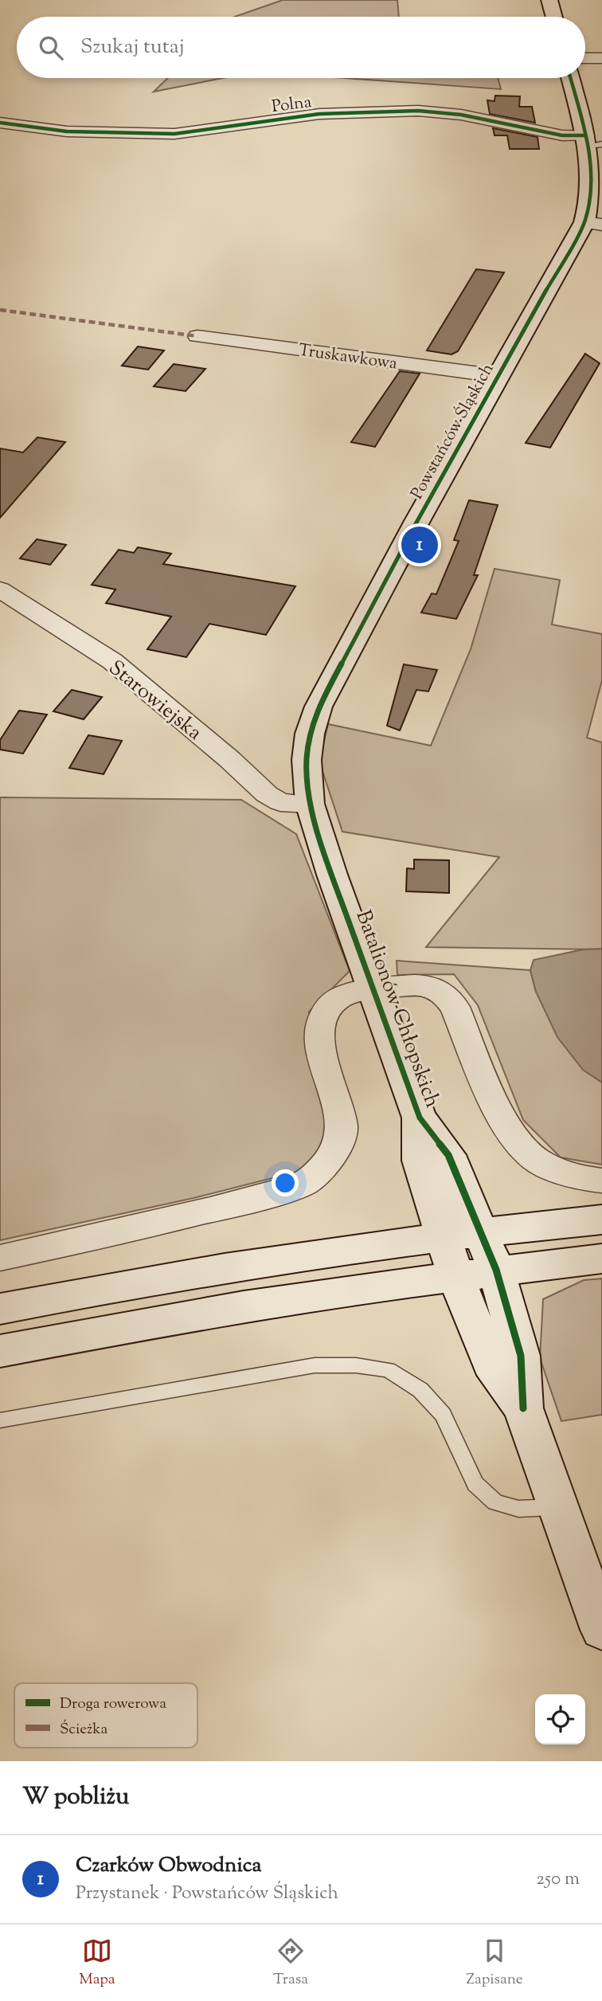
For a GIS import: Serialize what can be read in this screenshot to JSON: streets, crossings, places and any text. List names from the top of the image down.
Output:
{
  "streets": {
    "street": [
      "Polna",
      "Truskawkowa",
      "Powstańców Śląskich",
      "Starowiejska",
      "Batalionów Chłopskich"
    ]
  },
  "crossings": [
    ["Polna", "Powstańców Śląskich"],
    ["Truskawkowa", "Powstańców Śląskich"],
    ["Powstańców Śląskich", "Starowiejska"],
    ["Powstańców Śląskich", "Batalionów Chłopskich"],
    ["Starowiejska", "Batalionów Chłopskich"]
  ],
  "legend": ["Droga rowerowa", "Ścieżka"],
  "page": {
    "search": "Szukaj tutaj",
    "pins": "1",
    "heading": "W pobliżu",
    "list": [
      {
        "mark": "1",
        "name": "Czarków Obwodnica",
        "note": "Przystanek · Powstańców Śląskich",
        "value": "250 m"
      }
    ],
    "nav": ["Mapa", "Trasa", "Zapisane"]
  }
}
